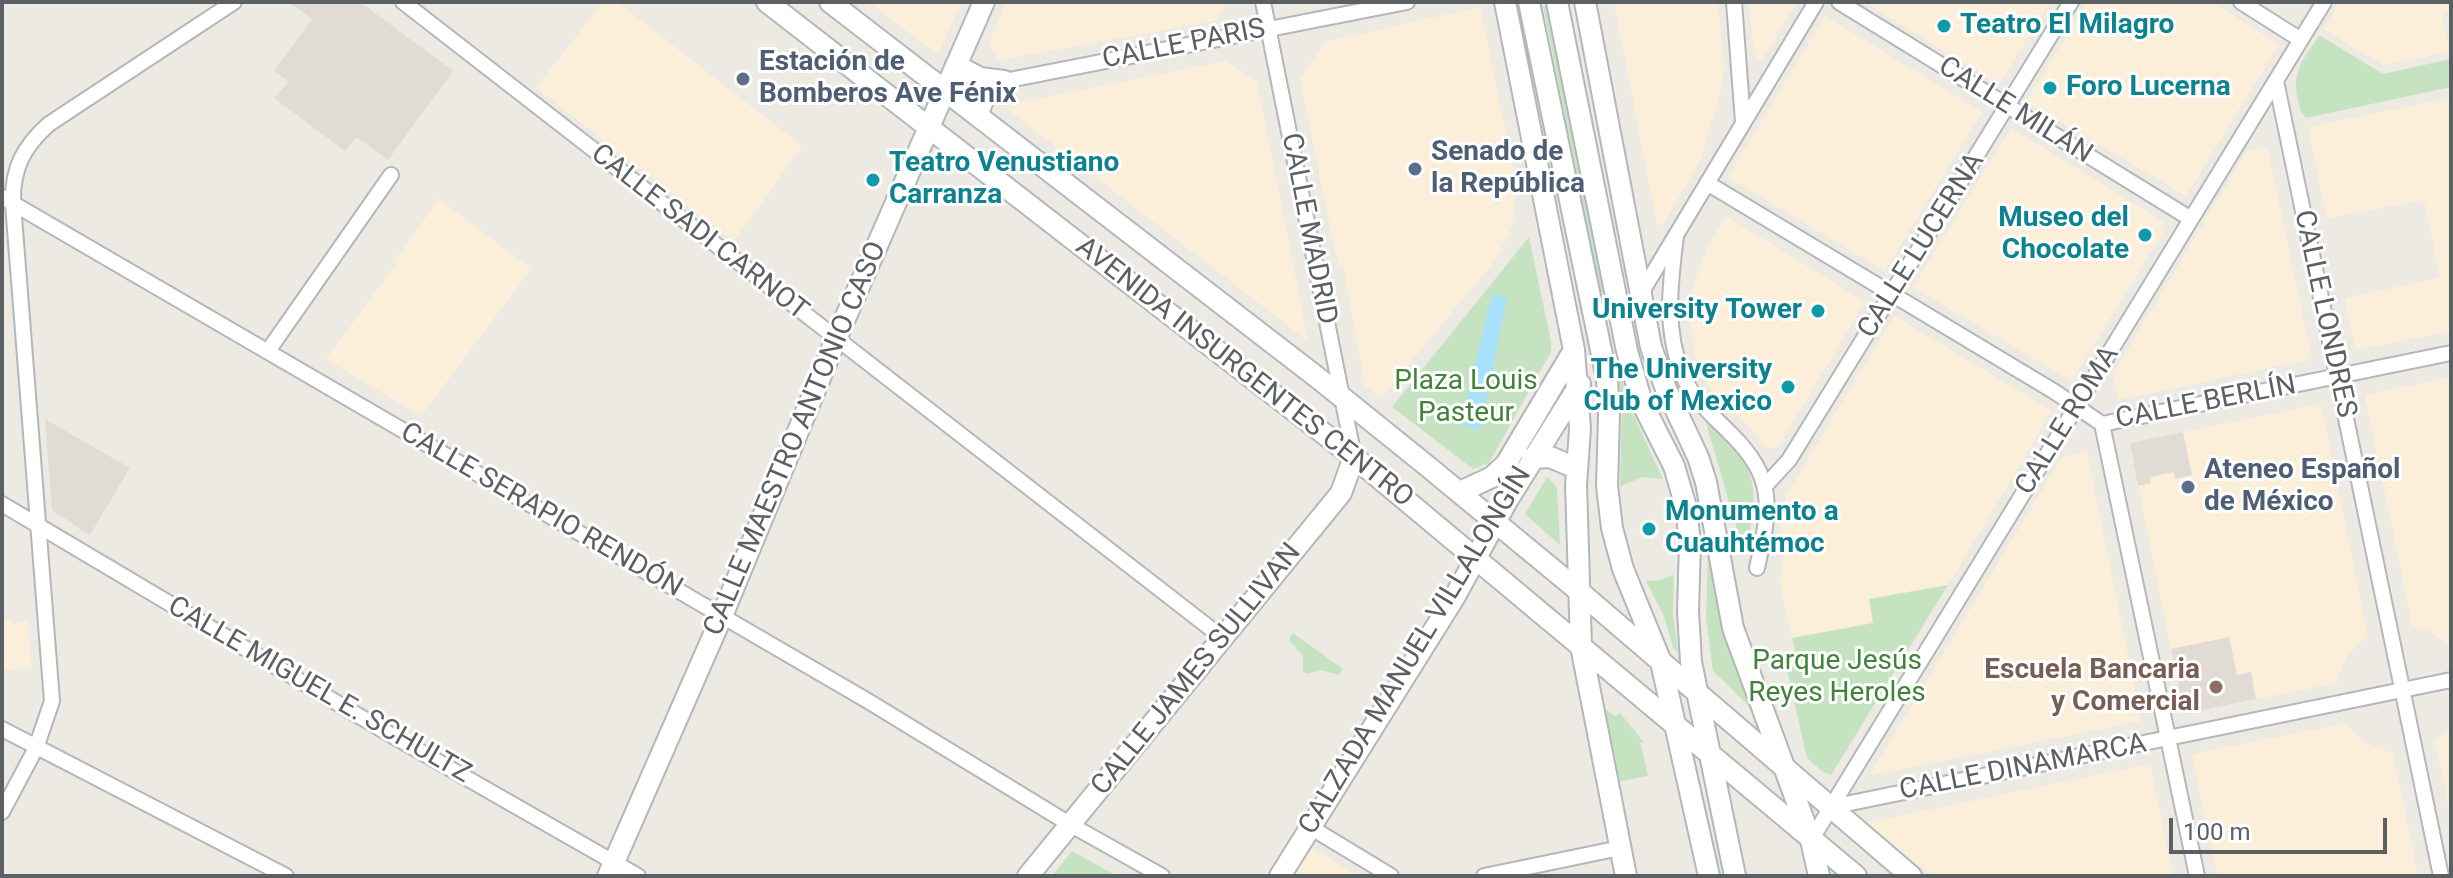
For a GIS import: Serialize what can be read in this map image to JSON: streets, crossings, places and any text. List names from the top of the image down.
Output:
{
  "streets": {
    "main road": [
      "AVENIDA INSURGENTES CENTRO",
      "CALLE MAESTRO ANTONIO CASO",
      "CALZADA MANUEL VILLALONGÍN",
      "CALLE JAMES SULLIVAN"
    ],
    "street": [
      "CALLE PARIS",
      "CALLE MILÁN",
      "CALLE MADRID",
      "CALLE SADI CARNOT",
      "CALLE LUCERNA",
      "CALLE LONDRES",
      "CALLE BERLÍN",
      "CALLE ROMA",
      "CALLE SERAPIO RENDÓN",
      "CALLE MIGUEL E. SCHULTZ",
      "CALLE DINAMARCA"
    ]
  },
  "crossings": [
    ["CALLE PARIS", "CALLE MADRID"],
    ["CALLE MILÁN", "CALLE LUCERNA"],
    ["CALLE MILÁN", "CALLE ROMA"],
    ["CALLE MADRID", "AVENIDA INSURGENTES CENTRO"],
    ["CALLE MADRID", "CALLE JAMES SULLIVAN"],
    ["CALLE SADI CARNOT", "CALLE MAESTRO ANTONIO CASO"],
    ["CALLE SADI CARNOT", "CALLE JAMES SULLIVAN"],
    ["CALLE LONDRES", "CALLE BERLÍN"],
    ["CALLE LONDRES", "CALLE ROMA"],
    ["CALLE LONDRES", "CALLE DINAMARCA"],
    ["AVENIDA INSURGENTES CENTRO", "CALLE ROMA"],
    ["AVENIDA INSURGENTES CENTRO", "CALLE MAESTRO ANTONIO CASO"],
    ["AVENIDA INSURGENTES CENTRO", "CALZADA MANUEL VILLALONGÍN"],
    ["AVENIDA INSURGENTES CENTRO", "CALLE JAMES SULLIVAN"],
    ["AVENIDA INSURGENTES CENTRO", "CALLE DINAMARCA"],
    ["CALLE ROMA", "CALLE DINAMARCA"],
    ["CALLE MAESTRO ANTONIO CASO", "CALLE SERAPIO RENDÓN"],
    ["CALLE MAESTRO ANTONIO CASO", "CALLE MIGUEL E. SCHULTZ"],
    ["CALLE SERAPIO RENDÓN", "CALLE JAMES SULLIVAN"]
  ],
  "parks": ["Plaza Louis Pasteur", "Parque Jesús Reyes Heroles"],
  "places": [
    "Teatro El Milagro",
    "Estación de Bomberos Ave Fénix",
    "Foro Lucerna",
    "Senado de la República",
    "Teatro Venustiano Carranza",
    "Museo del Chocolate",
    "University Tower",
    "The University Club of Mexico",
    "Ateneo Español de México",
    "Monumento a Cuauhtémoc",
    "Escuela Bancaria y Comercial"
  ],
  "scale_bar": "100 m"
}
